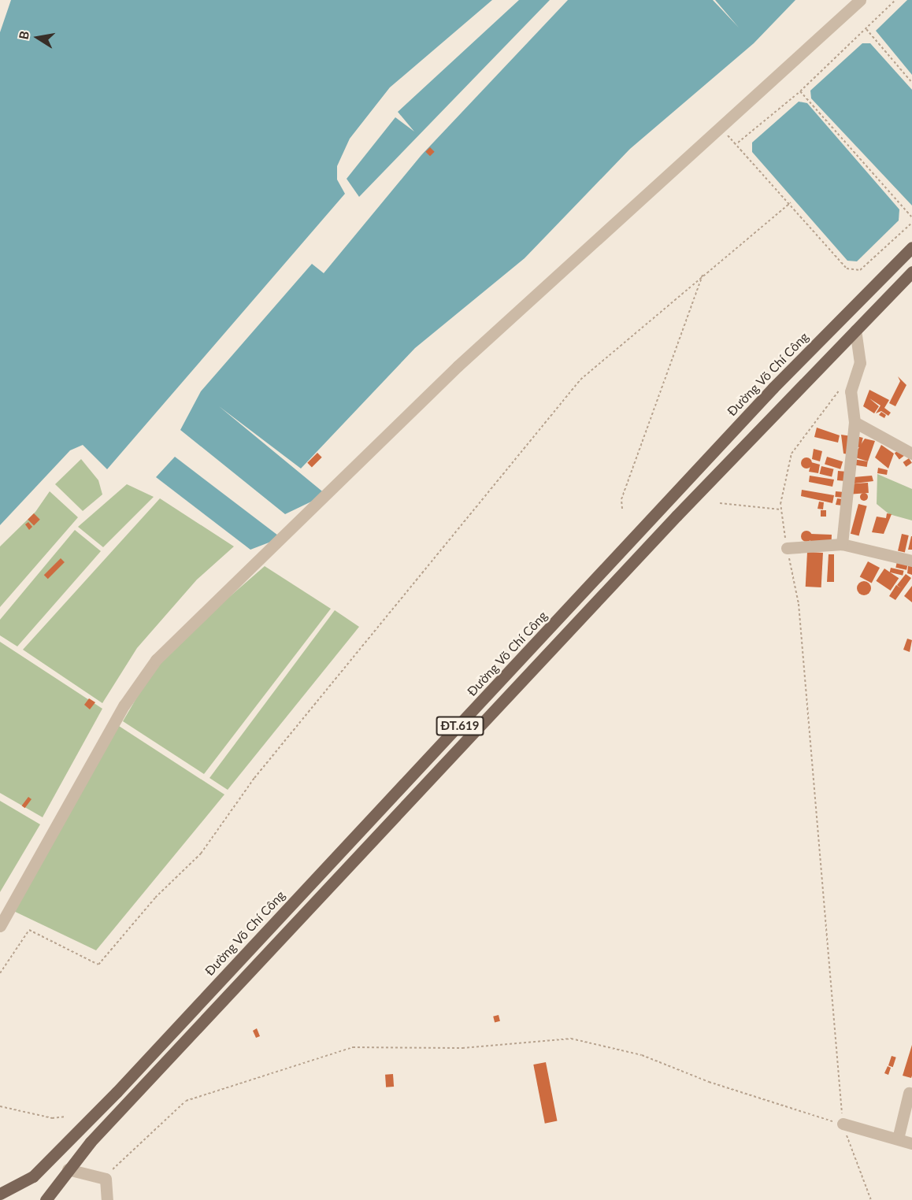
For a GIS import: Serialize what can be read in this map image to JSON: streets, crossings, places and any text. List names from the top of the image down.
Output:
{
  "streets": {
    "main road": ["Đường Võ Chí Công", "ĐT.619"]
  },
  "north": "left"
}
